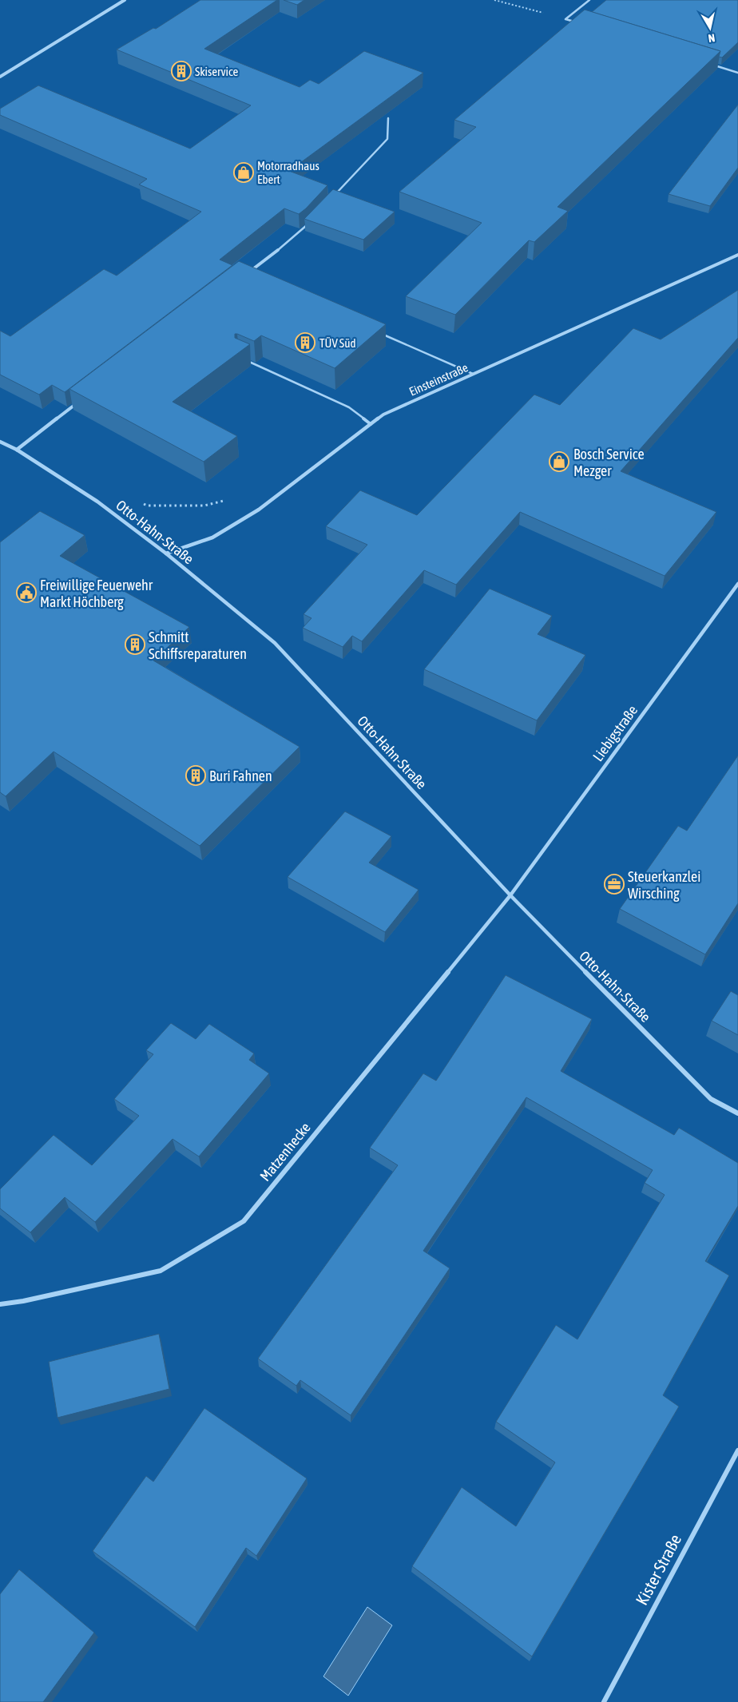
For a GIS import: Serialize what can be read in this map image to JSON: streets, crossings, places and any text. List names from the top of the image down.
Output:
{
  "streets": {
    "street": [
      "Einsteinstraße",
      "Otto-Hahn-Straße",
      "Liebigstraße",
      "Matzenhecke",
      "Kister Straße"
    ]
  },
  "crossings": [
    ["Einsteinstraße", "Otto-Hahn-Straße"],
    ["Otto-Hahn-Straße", "Liebigstraße"],
    ["Otto-Hahn-Straße", "Matzenhecke"],
    ["Liebigstraße", "Matzenhecke"]
  ],
  "places": {
    "building": [
      "Skiservice",
      "TÜV Süd",
      "Schmitt Schiffsreparaturen",
      "Buri Fahnen"
    ],
    "shop": ["Motorradhaus Ebert", "Bosch Service Mezger"],
    "public building": ["Freiwillige Feuerwehr Markt Höchberg"],
    "office": ["Steuerkanzlei Wirsching"]
  },
  "north": "bottom"
}
